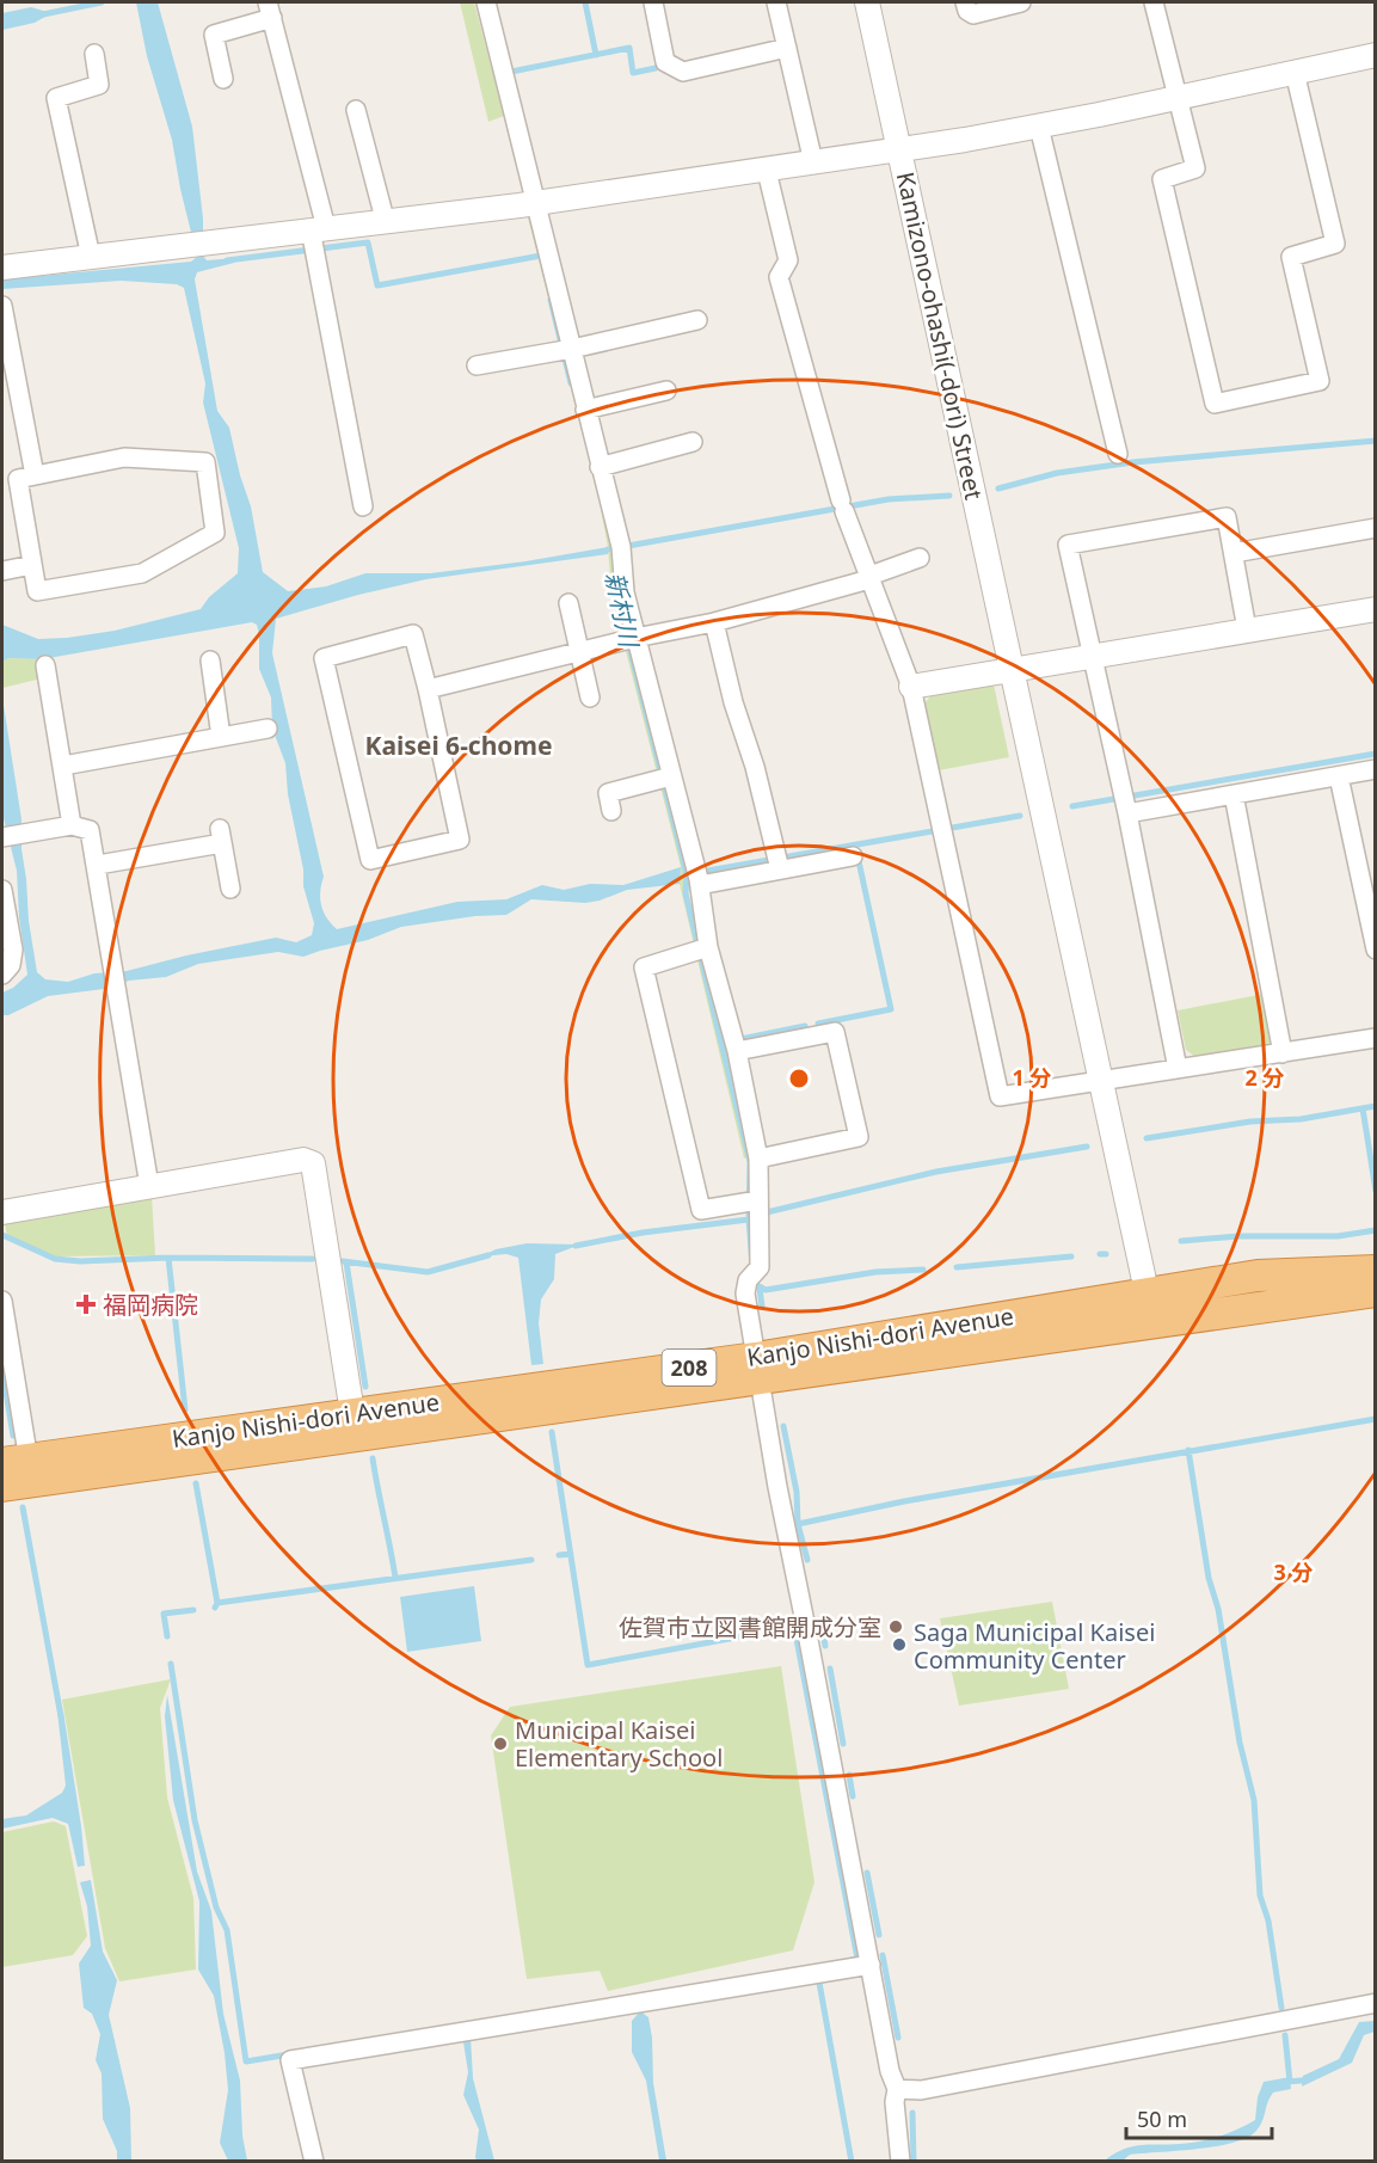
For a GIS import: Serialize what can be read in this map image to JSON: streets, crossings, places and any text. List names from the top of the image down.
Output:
{
  "streets": {
    "highway": ["Kanjo Nishi-dori Avenue", "208"],
    "street": ["Kamizono-ohashi(-dori) Street"]
  },
  "crossings": [
    ["Kamizono-ohashi(-dori) Street", "Kanjo Nishi-dori Avenue"]
  ],
  "districts": ["Kaisei 6-chome"],
  "water": ["新村川"],
  "places": {
    "health": ["福岡病院"],
    "other": ["佐賀市立図書館開成分室", "Saga Municipal Kaisei Community Center", "Municipal Kaisei Elementary School"]
  },
  "scale_bar": "50 m",
  "rings": ["1 分", "2 分", "3 分"]
}
